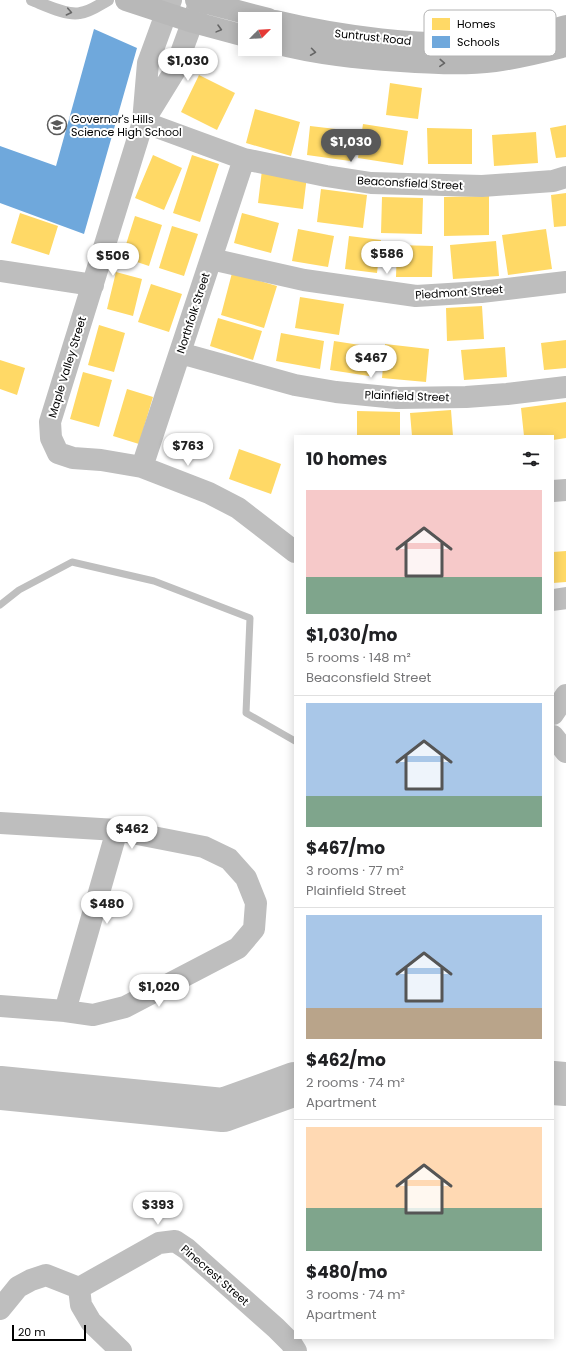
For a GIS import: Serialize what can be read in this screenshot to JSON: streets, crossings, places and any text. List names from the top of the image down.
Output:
{
  "streets": {
    "street": [
      "Suntrust Road",
      "Beaconsfield Street",
      "Piedmont Street",
      "Northfolk Street",
      "Maple Valley Street",
      "Plainfield Street",
      "Pinecrest Street"
    ]
  },
  "crossings": [
    ["Beaconsfield Street", "Northfolk Street"],
    ["Beaconsfield Street", "Maple Valley Street"],
    ["Piedmont Street", "Northfolk Street"],
    ["Northfolk Street", "Maple Valley Street"],
    ["Northfolk Street", "Plainfield Street"]
  ],
  "places": {
    "school or university": ["Governor's Hills Science High School"]
  },
  "legend": ["Homes", "Schools"],
  "scale_bar": "20 m",
  "north": "top right",
  "page": {
    "price": [
      "$1,030",
      "$1,030",
      "$586",
      "$506",
      "$467",
      "$763",
      "$462",
      "$480",
      "$1,020",
      "$393"
    ],
    "heading": "10 homes",
    "list": [
      {
        "name": "$1,030/mo",
        "note": "5 rooms · 148 m² · Beaconsfield Street"
      },
      {
        "name": "$467/mo",
        "note": "3 rooms · 77 m² · Plainfield Street"
      },
      {
        "name": "$462/mo",
        "note": "2 rooms · 74 m² · Apartment"
      },
      {
        "name": "$480/mo",
        "note": "3 rooms · 74 m² · Apartment"
      }
    ],
    "scale": "20 m"
  }
}
